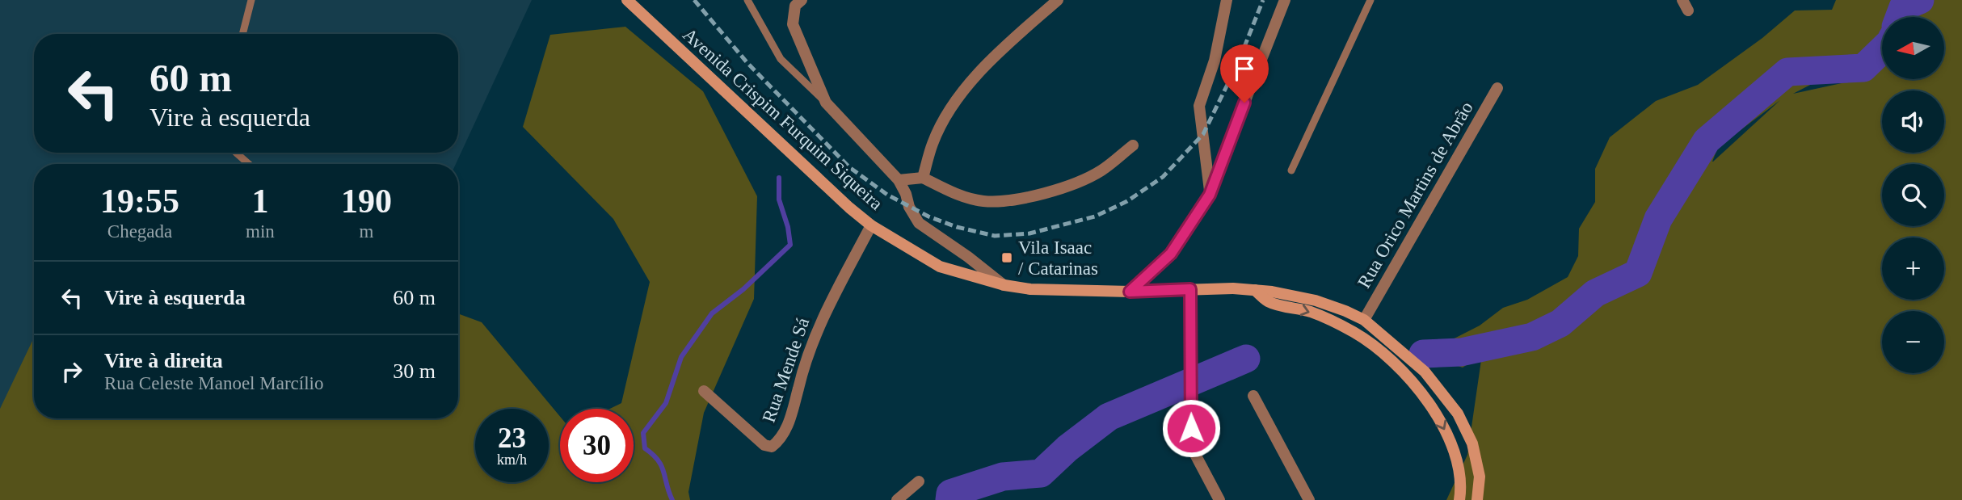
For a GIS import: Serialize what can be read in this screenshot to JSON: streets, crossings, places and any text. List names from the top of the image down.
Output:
{
  "streets": {
    "main road": ["Avenida Crispim Furquim Siqueira"],
    "street": ["Rua Orico Martins de Abrão", "Rua Mende Sá"]
  },
  "crossings": [
    ["Avenida Crispim Furquim Siqueira", "Rua Orico Martins de Abrão"],
    ["Avenida Crispim Furquim Siqueira", "Rua Mende Sá"]
  ],
  "places": {
    "transit": ["Vila Isaac / Catarinas"]
  },
  "north": "left",
  "page": {
    "map_buttons": ["+", "−"],
    "turn": ["60 m", "Vire à esquerda"],
    "eta": [
      "19:55",
      "Chegada",
      "1",
      "min",
      "190",
      "m"
    ],
    "list": [
      {
        "name": "Vire à esquerda",
        "value": "60 m"
      },
      {
        "name": "Vire à direita",
        "note": "Rua Celeste Manoel Marcílio",
        "value": "30 m"
      }
    ],
    "speed": "23 km/h",
    "limit": "30"
  }
}
